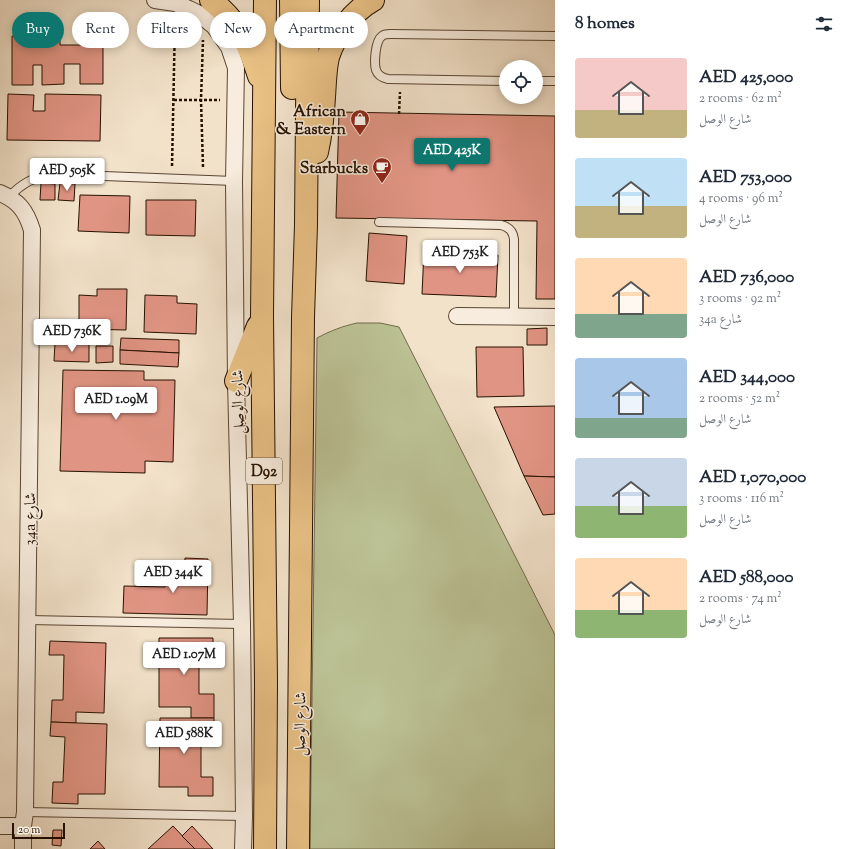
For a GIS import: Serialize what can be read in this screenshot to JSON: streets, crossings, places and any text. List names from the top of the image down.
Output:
{
  "streets": {
    "main road": ["شارع الوصل", "D92"],
    "street": ["34a شارع"]
  },
  "places": {
    "shop": ["African & Eastern"],
    "cafe": ["Starbucks"]
  },
  "scale_bar": "20 m",
  "page": {
    "heading": "8 homes",
    "chip": [
      "Buy",
      "Rent",
      "Filters",
      "New",
      "Apartment"
    ],
    "list": [
      {
        "name": "AED 425,000",
        "note": "2 rooms · 62 m² · شارع الوصل"
      },
      {
        "name": "AED 753,000",
        "note": "4 rooms · 96 m² · شارع الوصل"
      },
      {
        "name": "AED 736,000",
        "note": "3 rooms · 92 m² · 34a شارع"
      },
      {
        "name": "AED 344,000",
        "note": "2 rooms · 52 m² · شارع الوصل"
      },
      {
        "name": "AED 1,070,000",
        "note": "3 rooms · 116 m² · شارع الوصل"
      },
      {
        "name": "AED 588,000",
        "note": "2 rooms · 74 m² · شارع الوصل"
      }
    ],
    "price": [
      "AED 425K",
      "AED 505K",
      "AED 753K",
      "AED 736K",
      "AED 1.09M",
      "AED 344K",
      "AED 1.07M",
      "AED 588K"
    ],
    "scale": "20 m"
  }
}
